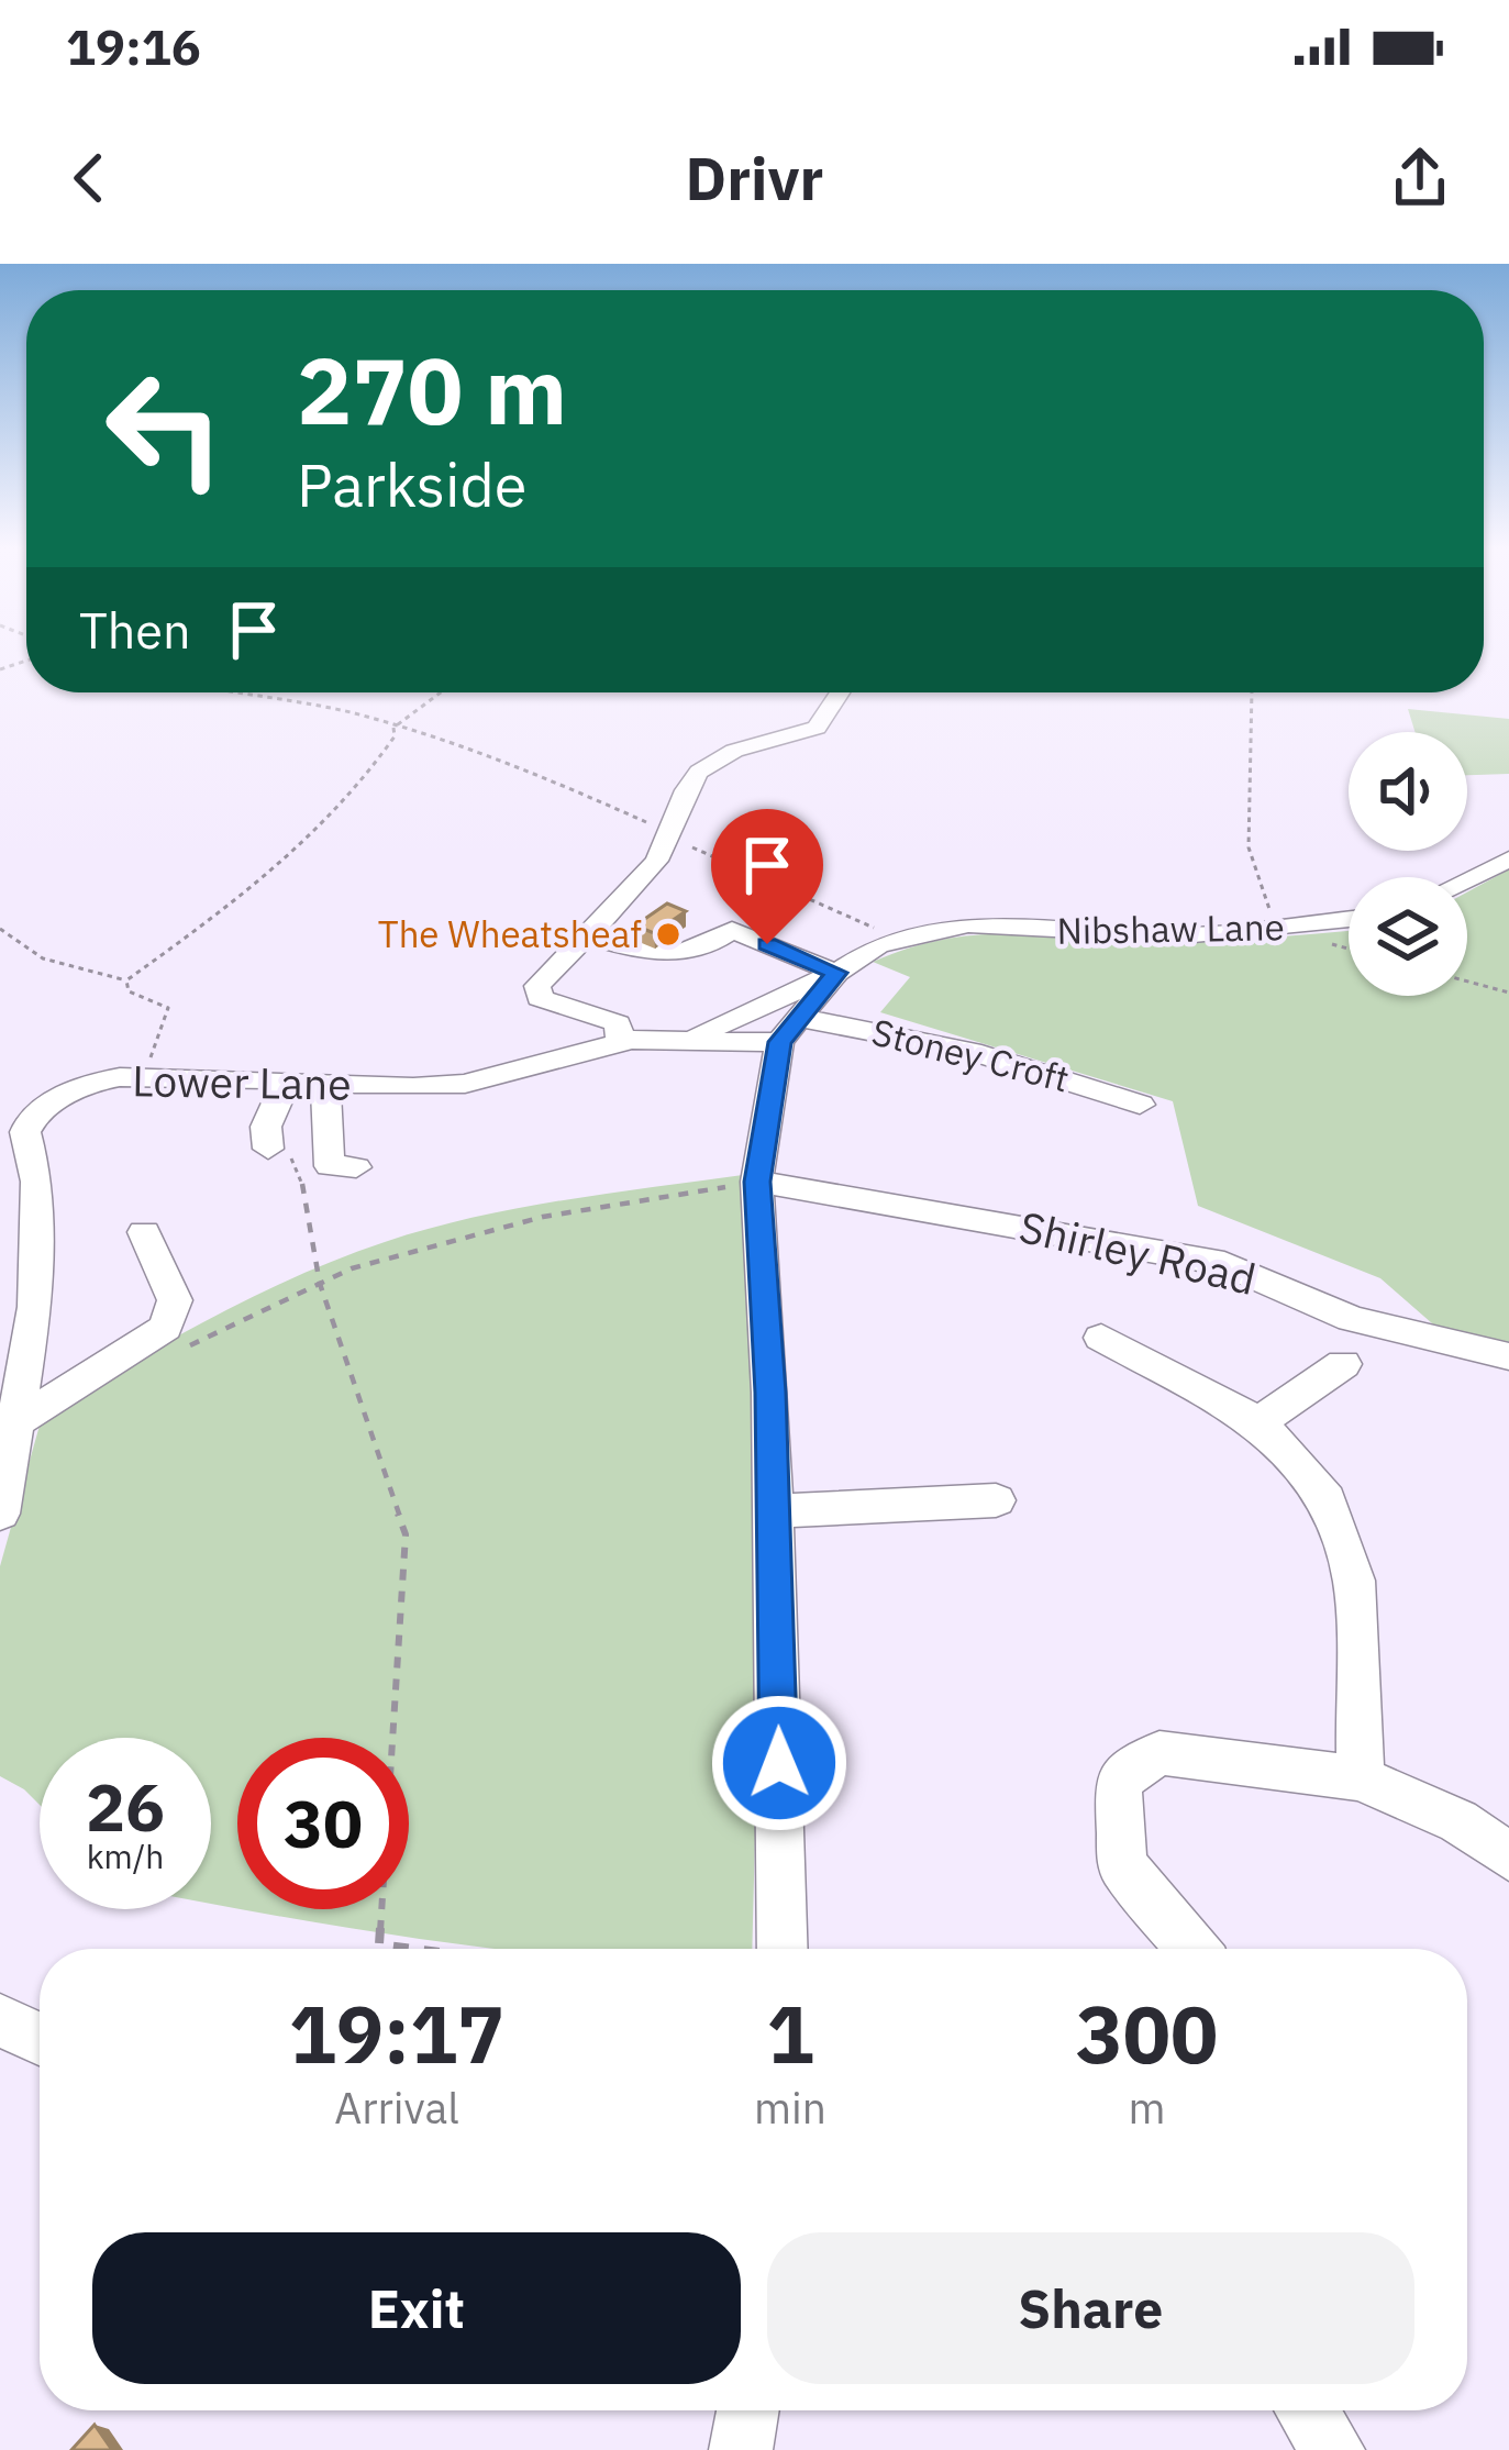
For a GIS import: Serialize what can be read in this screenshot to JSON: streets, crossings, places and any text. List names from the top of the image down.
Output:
{
  "streets": {
    "street": [
      "Nibshaw Lane",
      "Stoney Croft",
      "Lower Lane",
      "Shirley Road"
    ]
  },
  "crossings": [
    ["Stoney Croft", "Lower Lane"]
  ],
  "places": ["The Wheatsheaf"],
  "page": {
    "status": "19:16",
    "header": "Drivr",
    "turn": ["270 m", "Parkside"],
    "then": "Then",
    "speed": "26 km/h",
    "limit": "30",
    "eta": [
      "19:17",
      "Arrival",
      "1",
      "min",
      "300",
      "m"
    ],
    "buttons": ["Exit", "Share"]
  }
}
